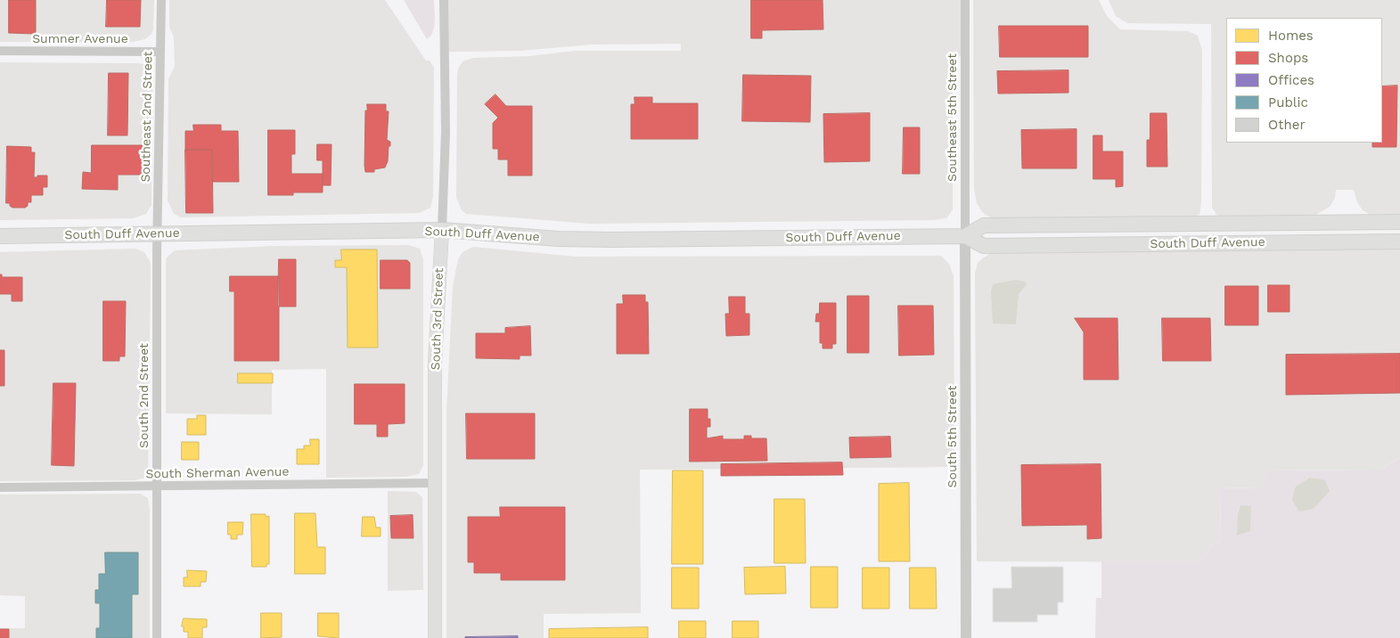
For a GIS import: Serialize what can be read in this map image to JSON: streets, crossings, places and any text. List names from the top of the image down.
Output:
{
  "streets": {
    "main road": ["South Duff Avenue", "South 3rd Street"],
    "street": [
      "Sumner Avenue",
      "Southeast 2nd Street",
      "Southeast 5th Street",
      "South 2nd Street",
      "South 5th Street",
      "South Sherman Avenue"
    ]
  },
  "crossings": [
    ["Sumner Avenue", "Southeast 2nd Street"],
    ["Southeast 2nd Street", "South Duff Avenue"],
    ["Southeast 2nd Street", "South 2nd Street"],
    ["Southeast 5th Street", "South Duff Avenue"],
    ["Southeast 5th Street", "South 5th Street"],
    ["South Duff Avenue", "South 3rd Street"],
    ["South Duff Avenue", "South 2nd Street"],
    ["South Duff Avenue", "South 5th Street"],
    ["South 3rd Street", "South Sherman Avenue"],
    ["South 2nd Street", "South Sherman Avenue"]
  ],
  "legend": [
    "Homes",
    "Shops",
    "Offices",
    "Public",
    "Other"
  ]
}
